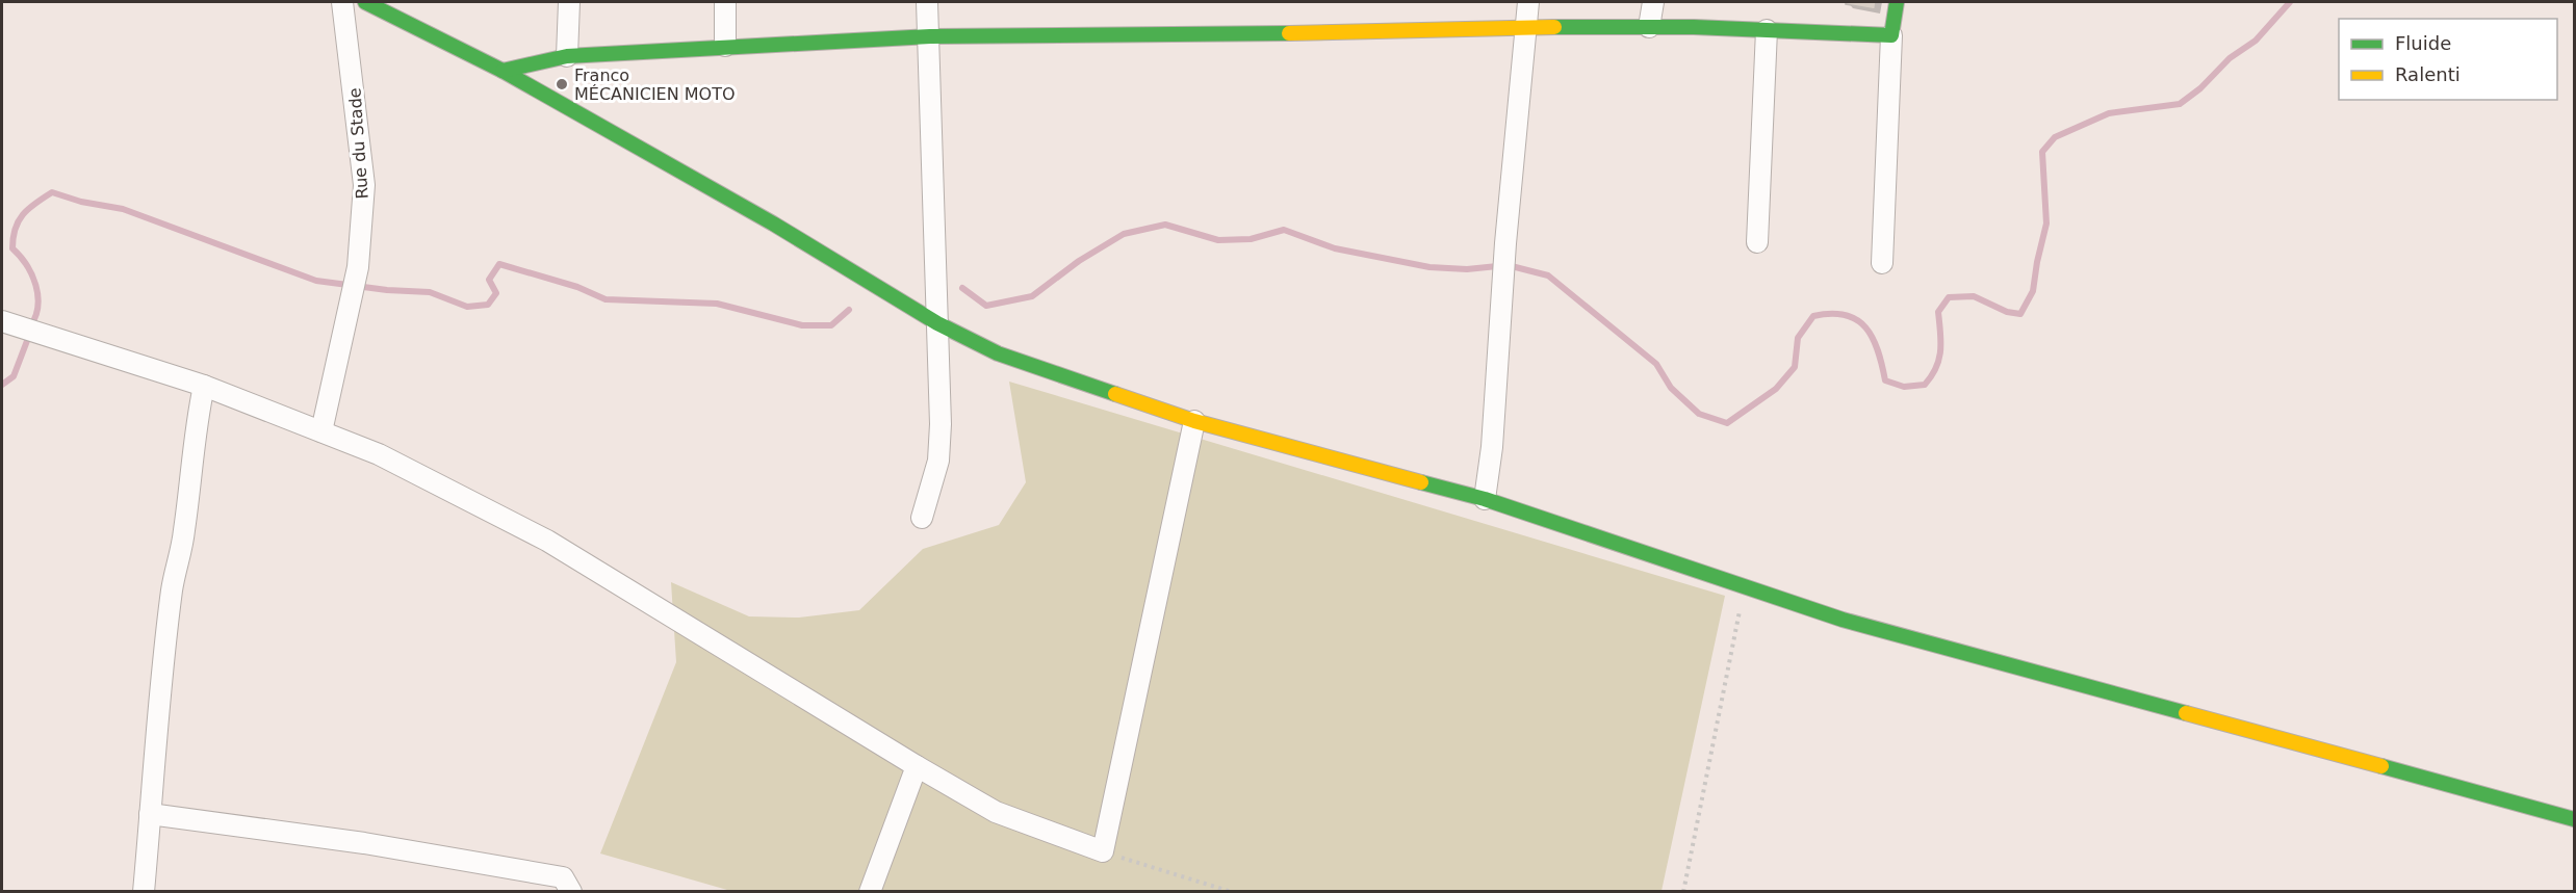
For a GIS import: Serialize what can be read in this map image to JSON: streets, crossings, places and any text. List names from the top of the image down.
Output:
{
  "streets": {
    "street": ["Rue du Stade"]
  },
  "places": ["Franco MÉCANICIEN MOTO"],
  "legend": ["Fluide", "Ralenti"]
}
